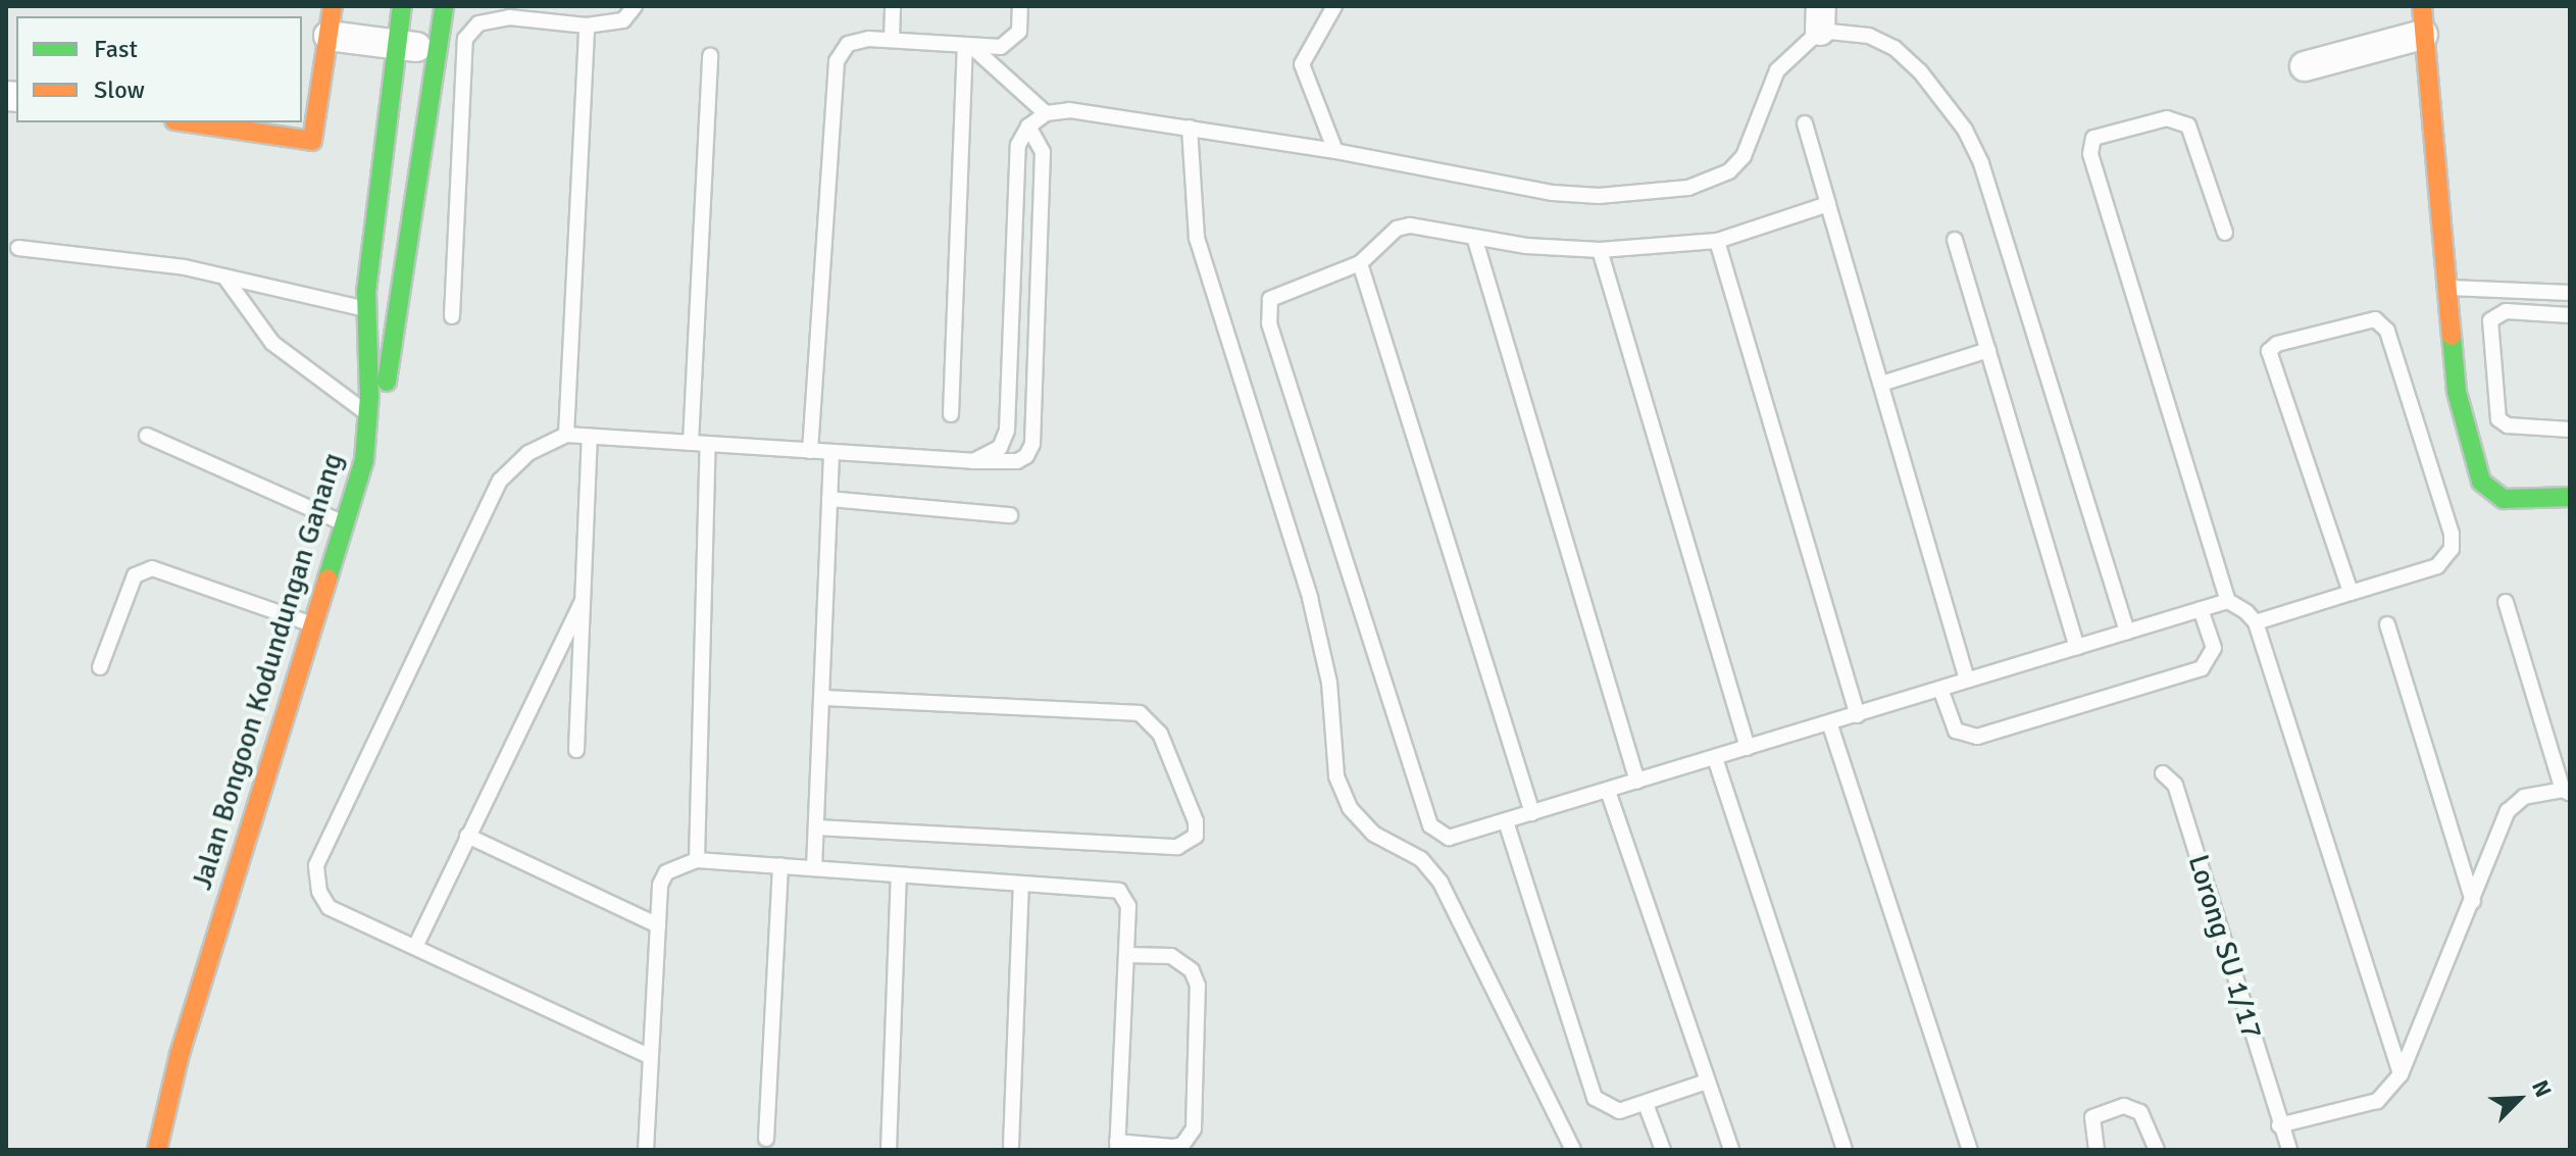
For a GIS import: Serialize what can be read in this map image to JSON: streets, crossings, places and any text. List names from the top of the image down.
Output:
{
  "streets": {
    "street": ["Jalan Bongoon Kodundungan Ganang"],
    "lane": ["Lorong SU 1/17"]
  },
  "legend": ["Fast", "Slow"],
  "north": "top right"
}
